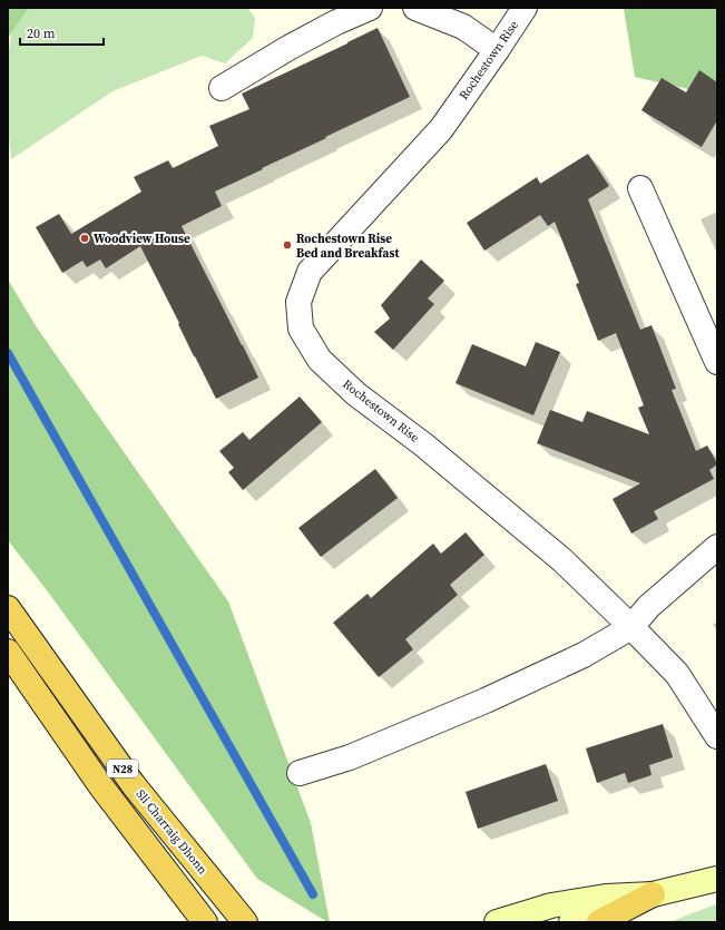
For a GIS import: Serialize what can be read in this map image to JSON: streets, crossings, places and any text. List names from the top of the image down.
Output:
{
  "streets": {
    "highway": ["N28", "Sli Charraig Dhonn"],
    "street": ["Rochestown Rise"]
  },
  "places": ["Woodview House", "Rochestown Rise Bed and Breakfast"],
  "scale_bar": "20 m"
}
